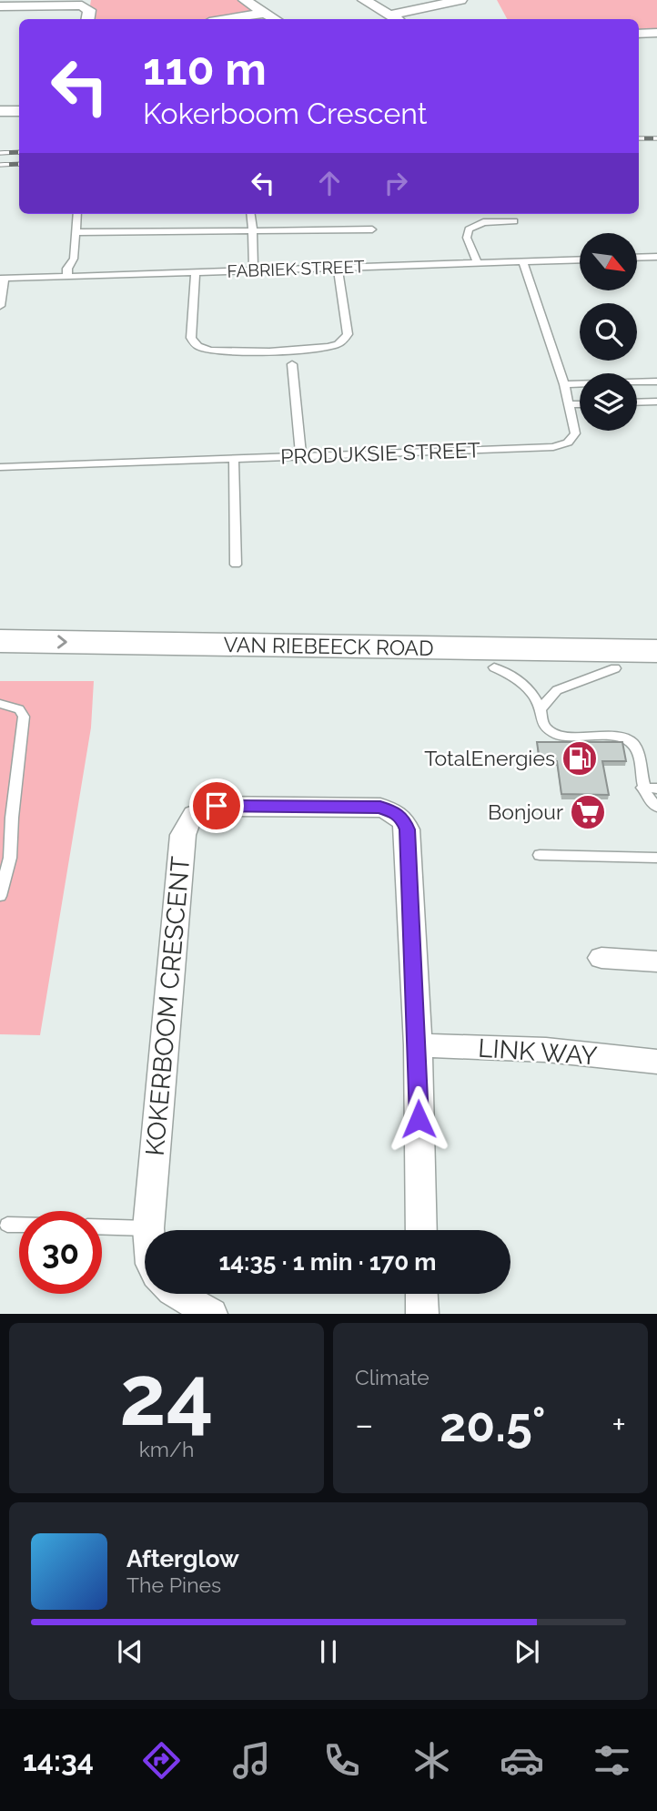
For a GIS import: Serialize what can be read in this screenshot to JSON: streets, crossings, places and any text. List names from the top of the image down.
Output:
{
  "streets": {
    "main road": ["VAN RIEBEECK ROAD"],
    "street": ["KOKERBOOM CRESCENT", "LINK WAY"],
    "lane": ["FABRIEK STREET", "PRODUKSIE STREET"]
  },
  "crossings": [
    ["FABRIEK STREET", "PRODUKSIE STREET"],
    ["KOKERBOOM CRESCENT", "LINK WAY"]
  ],
  "places": {
    "fuel station": ["TotalEnergies"],
    "supermarket": ["Bonjour"]
  },
  "north": "bottom right",
  "page": {
    "turn": ["110 m", "Kokerboom Crescent"],
    "limit": "30",
    "trip": "14:35 · 1 min · 170 m",
    "tile": [
      ["24", "km/h"],
      "Climate"
    ],
    "heat": ["−", "20.5°", "+"],
    "song": ["Afterglow", "The Pines"],
    "tabs": "14:34"
  }
}
